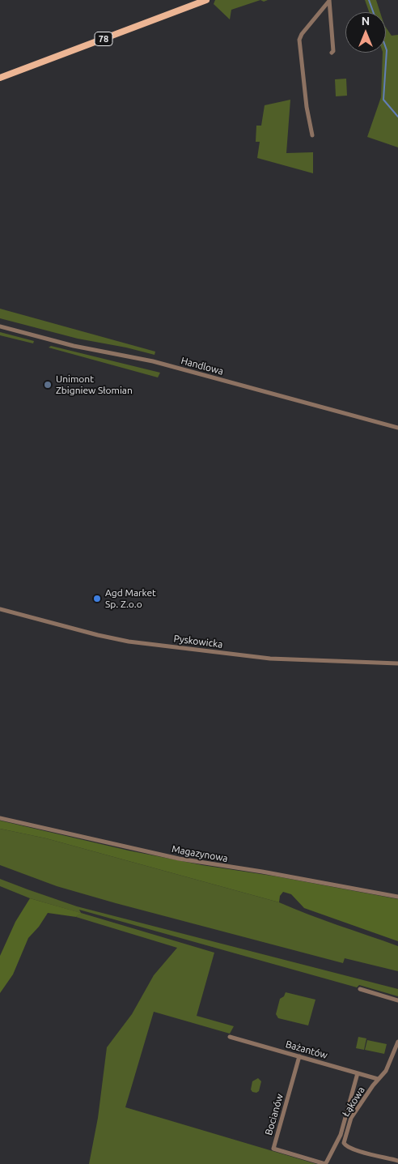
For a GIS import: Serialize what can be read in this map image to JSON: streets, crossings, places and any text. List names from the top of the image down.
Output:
{
  "streets": {
    "main road": ["78"],
    "street": [
      "Handlowa",
      "Pyskowicka",
      "Magazynowa",
      "Bażantów",
      "Łąkowa",
      "Bocianów"
    ]
  },
  "crossings": [
    ["Bażantów", "Łąkowa"],
    ["Bażantów", "Bocianów"]
  ],
  "places": ["Unimont Zbigniew Słomian", "Agd Market Sp. Z.o.o"],
  "north": "top"
}
